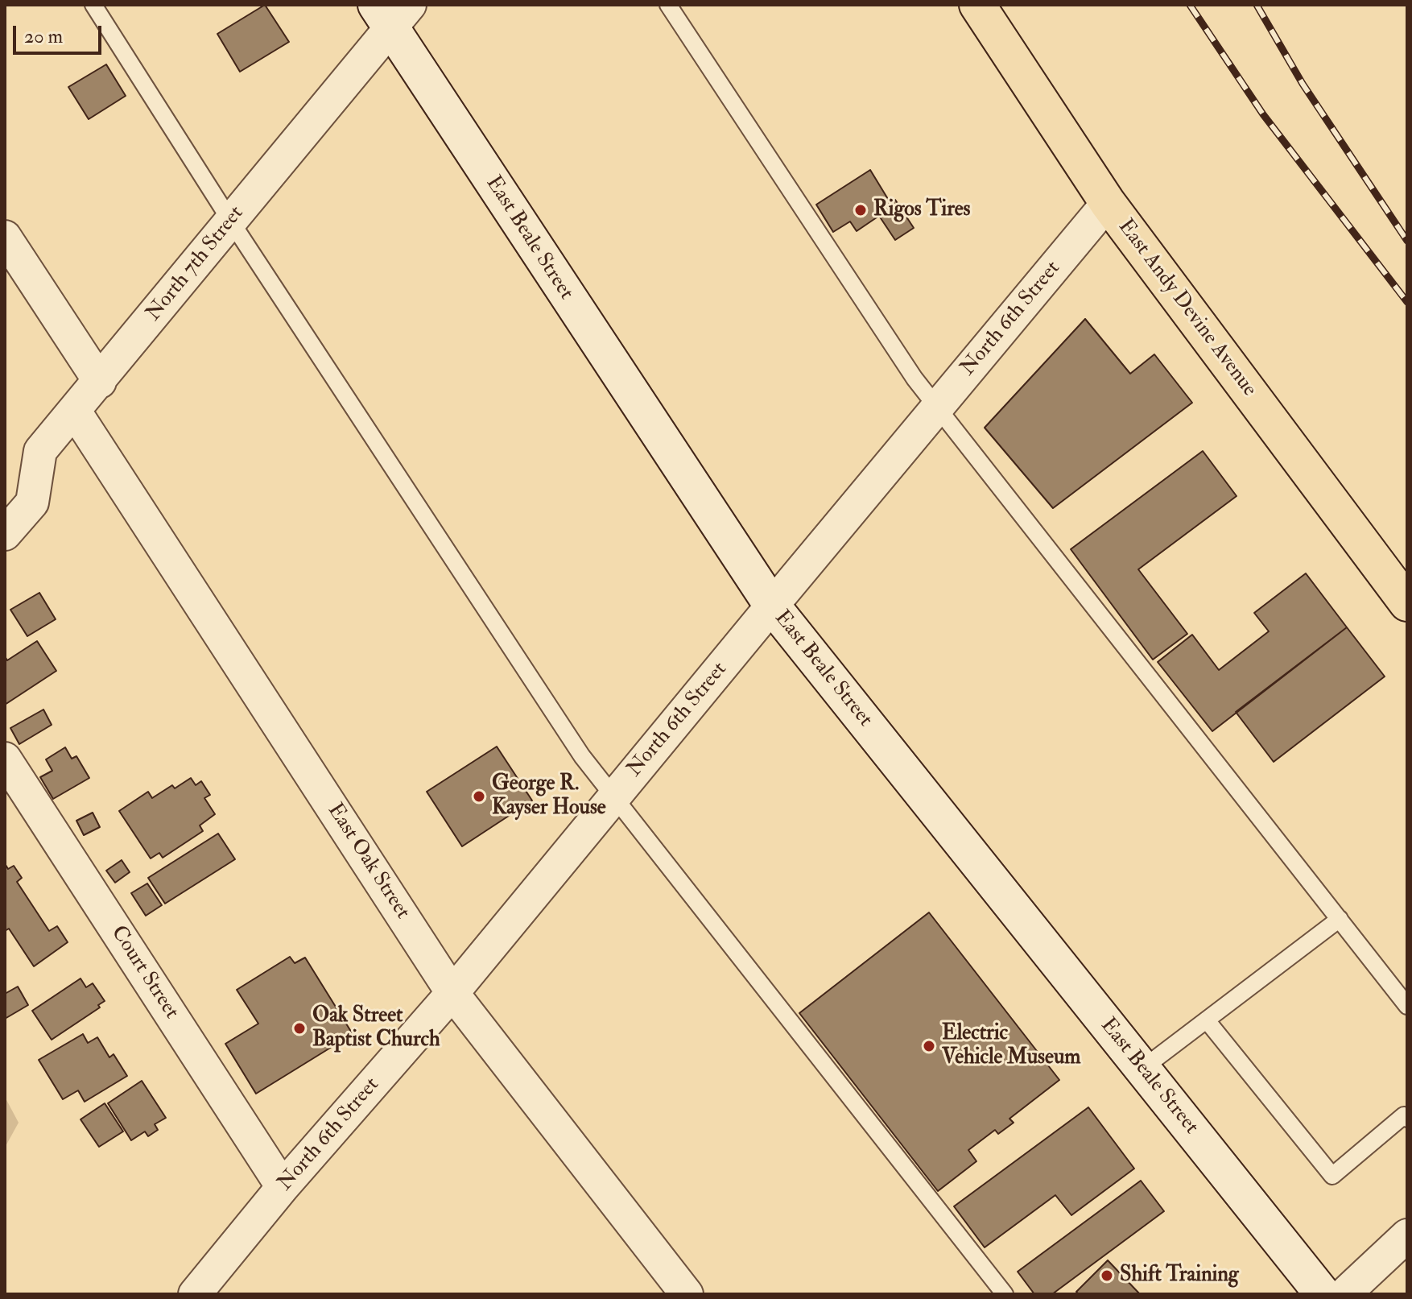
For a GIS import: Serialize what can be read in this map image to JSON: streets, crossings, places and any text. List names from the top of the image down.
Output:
{
  "streets": {
    "main road": ["East Beale Street", "East Andy Devine Avenue"],
    "street": [
      "North 7th Street",
      "North 6th Street",
      "East Oak Street",
      "Court Street"
    ]
  },
  "crossings": [
    ["East Beale Street", "North 7th Street"],
    ["East Beale Street", "North 6th Street"],
    ["North 7th Street", "East Oak Street"],
    ["East Andy Devine Avenue", "North 6th Street"],
    ["North 6th Street", "East Oak Street"],
    ["North 6th Street", "Court Street"]
  ],
  "places": [
    "Rigos Tires",
    "George R. Kayser House",
    "Oak Street Baptist Church",
    "Electric Vehicle Museum",
    "Shift Training"
  ],
  "scale_bar": "20 m"
}
